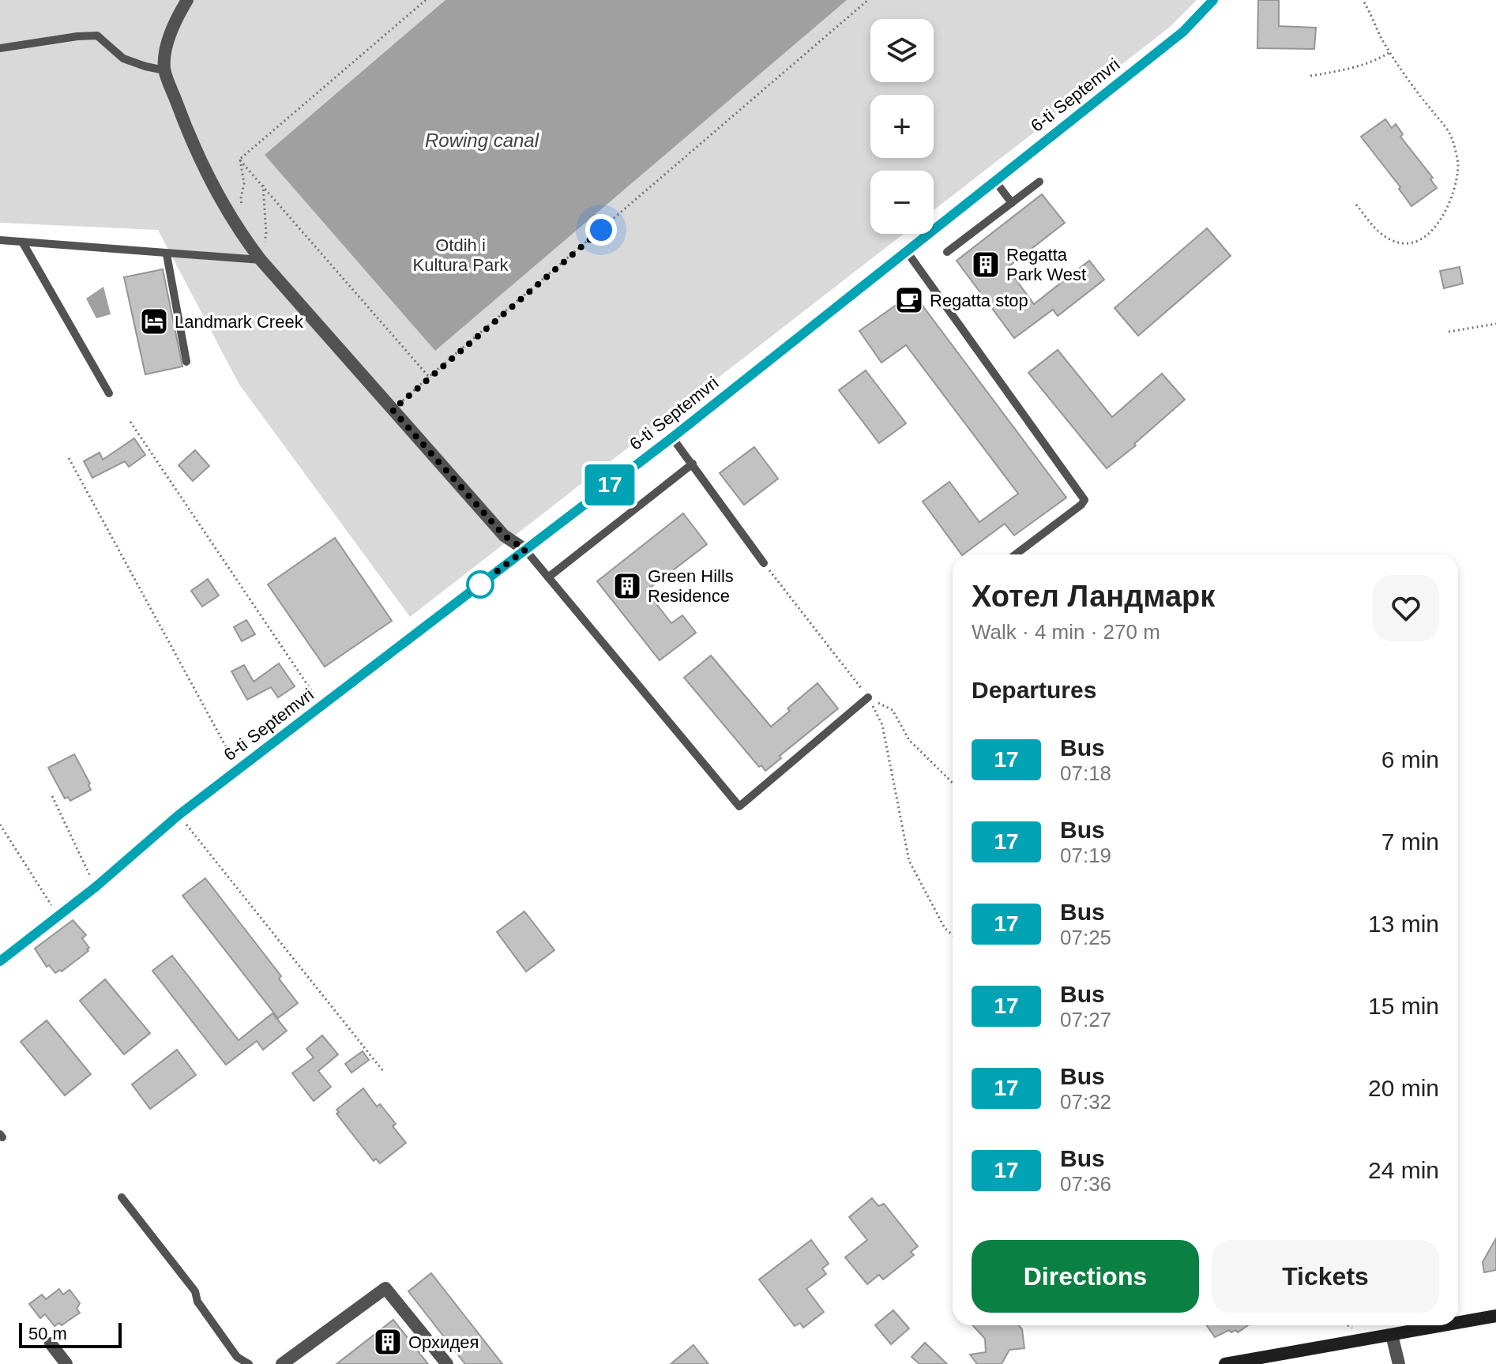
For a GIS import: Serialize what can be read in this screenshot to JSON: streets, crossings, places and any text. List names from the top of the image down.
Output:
{
  "streets": {
    "street": ["6-ti Septemvri"]
  },
  "water": ["Rowing canal"],
  "parks": ["Otdih i Kultura Park"],
  "places": {
    "building": ["Regatta Park West", "Green Hills Residence", "Орхидея"],
    "cafe": ["Regatta stop"],
    "hotel": ["Landmark Creek"]
  },
  "lines": ["bus line 17"],
  "scale_bar": "50 m",
  "page": {
    "on_map": "17",
    "map_buttons": ["+", "−"],
    "heading": [
      ["Хотел Ландмарк", "Walk · 4 min · 270 m"],
      "Departures"
    ],
    "list": [
      {
        "mark": "17",
        "name": "Bus",
        "note": "07:18",
        "value": "6 min"
      },
      {
        "mark": "17",
        "name": "Bus",
        "note": "07:19",
        "value": "7 min"
      },
      {
        "mark": "17",
        "name": "Bus",
        "note": "07:25",
        "value": "13 min"
      },
      {
        "mark": "17",
        "name": "Bus",
        "note": "07:27",
        "value": "15 min"
      },
      {
        "mark": "17",
        "name": "Bus",
        "note": "07:32",
        "value": "20 min"
      },
      {
        "mark": "17",
        "name": "Bus",
        "note": "07:36",
        "value": "24 min"
      }
    ],
    "buttons": ["Directions", "Tickets"],
    "scale": "50 m"
  }
}
